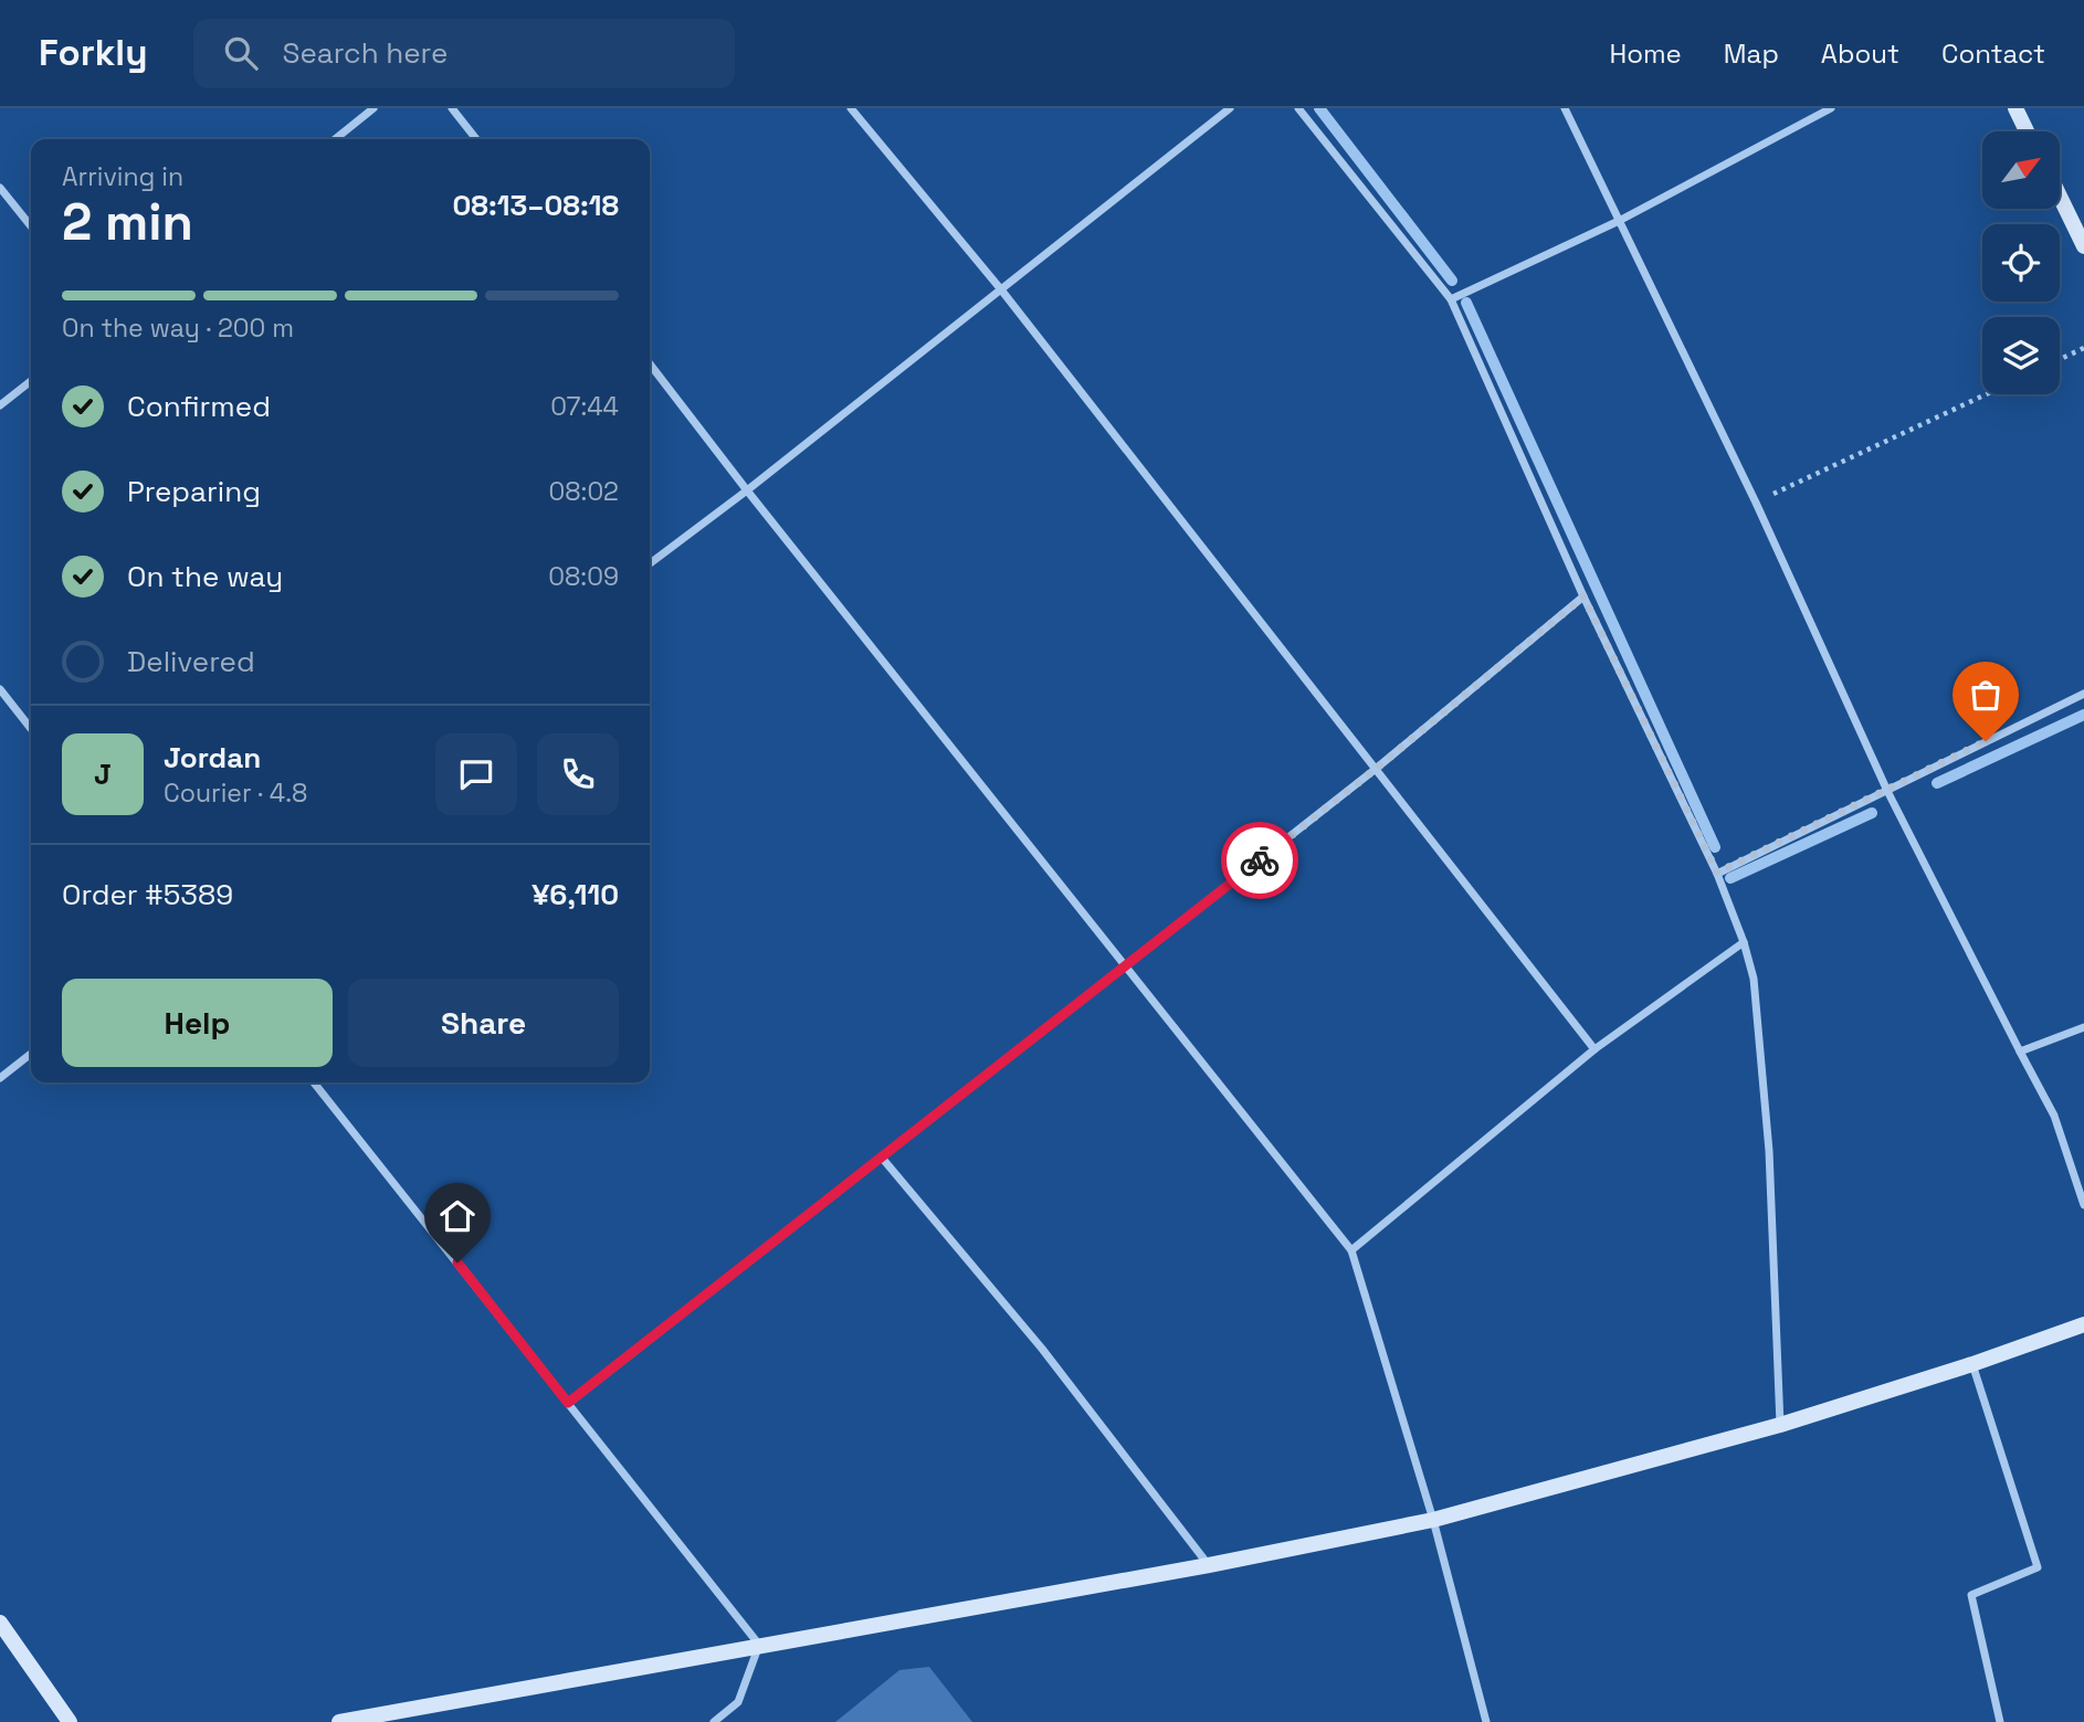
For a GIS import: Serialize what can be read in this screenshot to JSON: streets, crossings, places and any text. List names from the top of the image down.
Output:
{
  "north": "top right",
  "page": {
    "header": "Forkly",
    "search": "Search here",
    "nav": [
      "Home",
      "Map",
      "About",
      "Contact"
    ],
    "heading": ["2 min", "Arriving in", "08:13–08:18"],
    "panel": [
      "Jordan",
      "Courier · 4.8",
      "Order #5389",
      "¥6,110"
    ],
    "bar": "On the way · 200 m",
    "list": [
      ["Confirmed", "07:44"],
      ["Preparing", "08:02"],
      ["On the way", "08:09"],
      "Delivered"
    ],
    "round": "J",
    "buttons": ["Help", "Share"]
  }
}
